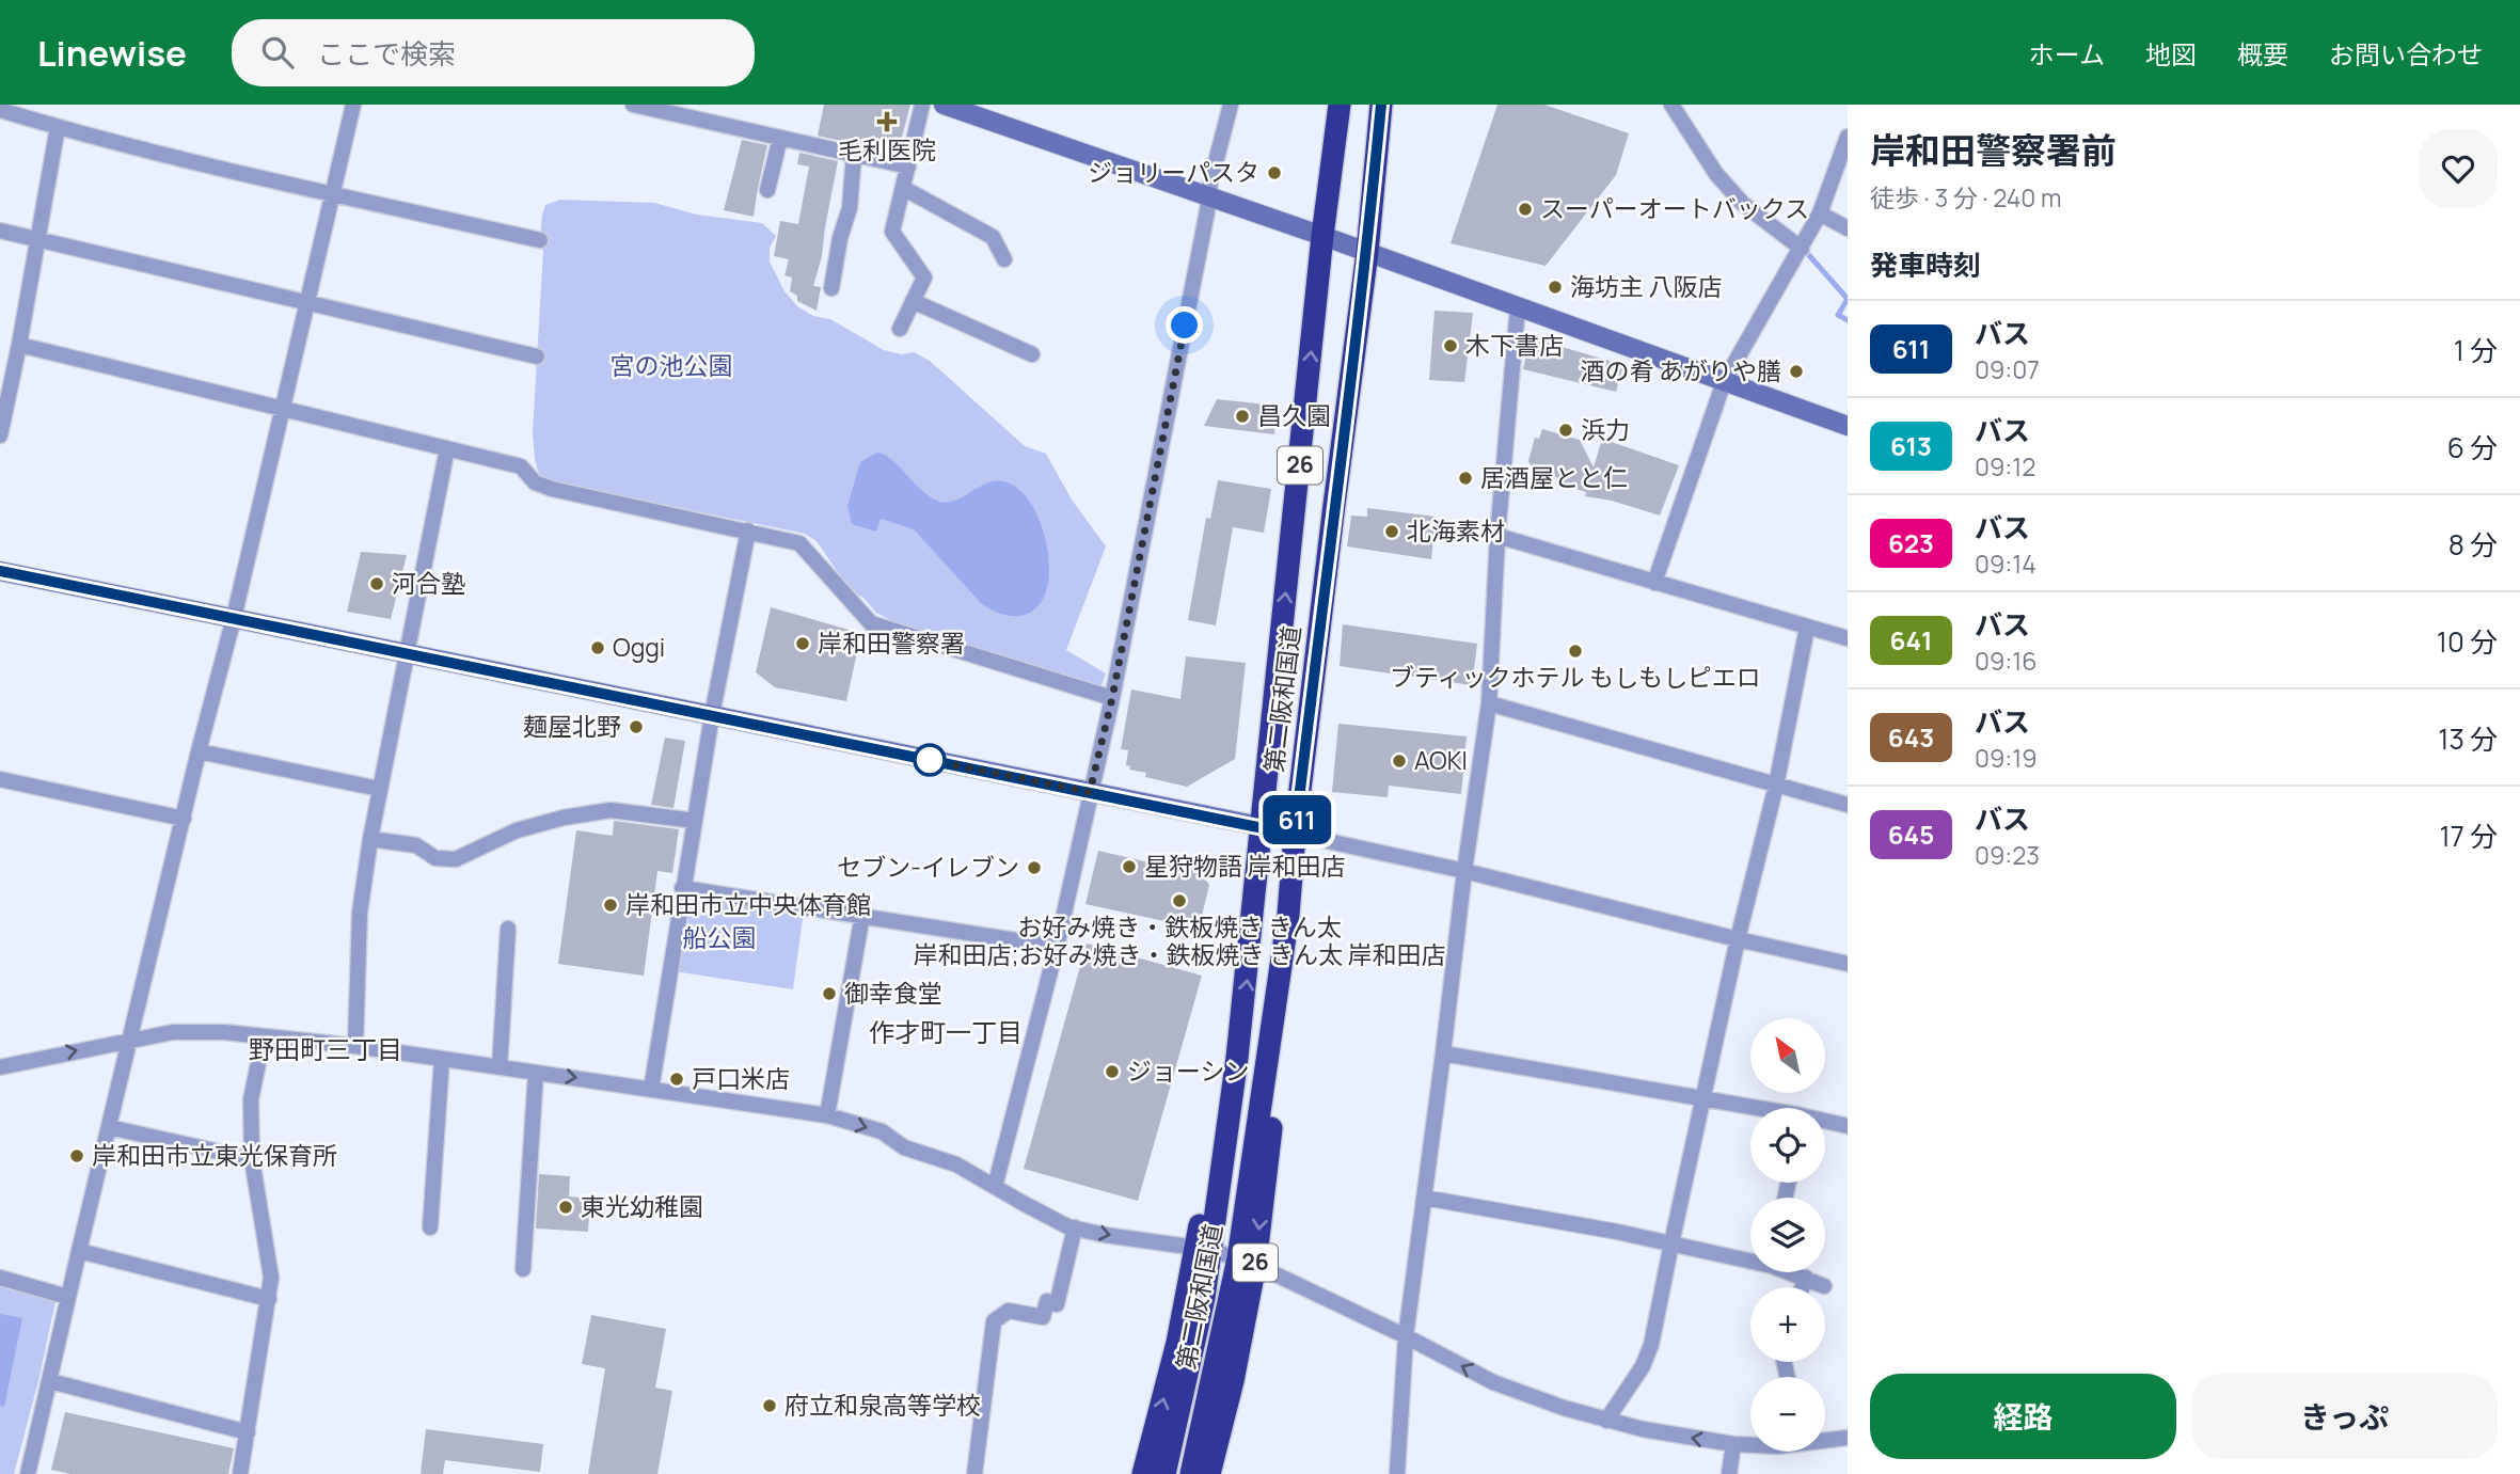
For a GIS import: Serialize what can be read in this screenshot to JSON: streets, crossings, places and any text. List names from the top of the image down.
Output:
{
  "streets": {
    "highway": ["26", "第二阪和国道"]
  },
  "crossings": [
    ["26", "第二阪和国道"]
  ],
  "districts": ["作才町一丁目", "野田町三丁目"],
  "parks": ["宮の池公園", "船公園"],
  "places": {
    "health": ["毛利医院"],
    "other": [
      "ジョリーパスタ",
      "スーパーオートバックス",
      "海坊主 八阪店",
      "木下書店",
      "酒の肴 あがりや膳",
      "昌久園",
      "浜力",
      "居酒屋とと仁",
      "北海素材",
      "河合塾",
      "岸和田警察署",
      "Oggi",
      "ブティックホテル もしもしピエロ",
      "麺屋北野",
      "AOKI",
      "星狩物語 岸和田店",
      "セブン-イレブン",
      "お好み焼き・鉄板焼き きん太 岸和田店;お好み焼き・鉄板焼き きん太 岸和田店",
      "岸和田市立中央体育館",
      "御幸食堂",
      "ジョーシン",
      "戸口米店",
      "岸和田市立東光保育所",
      "東光幼稚園",
      "府立和泉高等学校"
    ]
  },
  "lines": ["bus line 611"],
  "north": "top left",
  "page": {
    "header": "Linewise",
    "search": "ここで検索",
    "nav": [
      "ホーム",
      "地図",
      "概要",
      "お問い合わせ"
    ],
    "on_map": "611",
    "heading": [
      ["岸和田警察署前", "徒歩 · 3 分 · 240 m"],
      "発車時刻"
    ],
    "list": [
      {
        "mark": "611",
        "name": "バス",
        "note": "09:07",
        "value": "1 分"
      },
      {
        "mark": "613",
        "name": "バス",
        "note": "09:12",
        "value": "6 分"
      },
      {
        "mark": "623",
        "name": "バス",
        "note": "09:14",
        "value": "8 分"
      },
      {
        "mark": "641",
        "name": "バス",
        "note": "09:16",
        "value": "10 分"
      },
      {
        "mark": "643",
        "name": "バス",
        "note": "09:19",
        "value": "13 分"
      },
      {
        "mark": "645",
        "name": "バス",
        "note": "09:23",
        "value": "17 分"
      }
    ],
    "map_buttons": ["+", "−"],
    "buttons": ["経路", "きっぷ"]
  }
}
